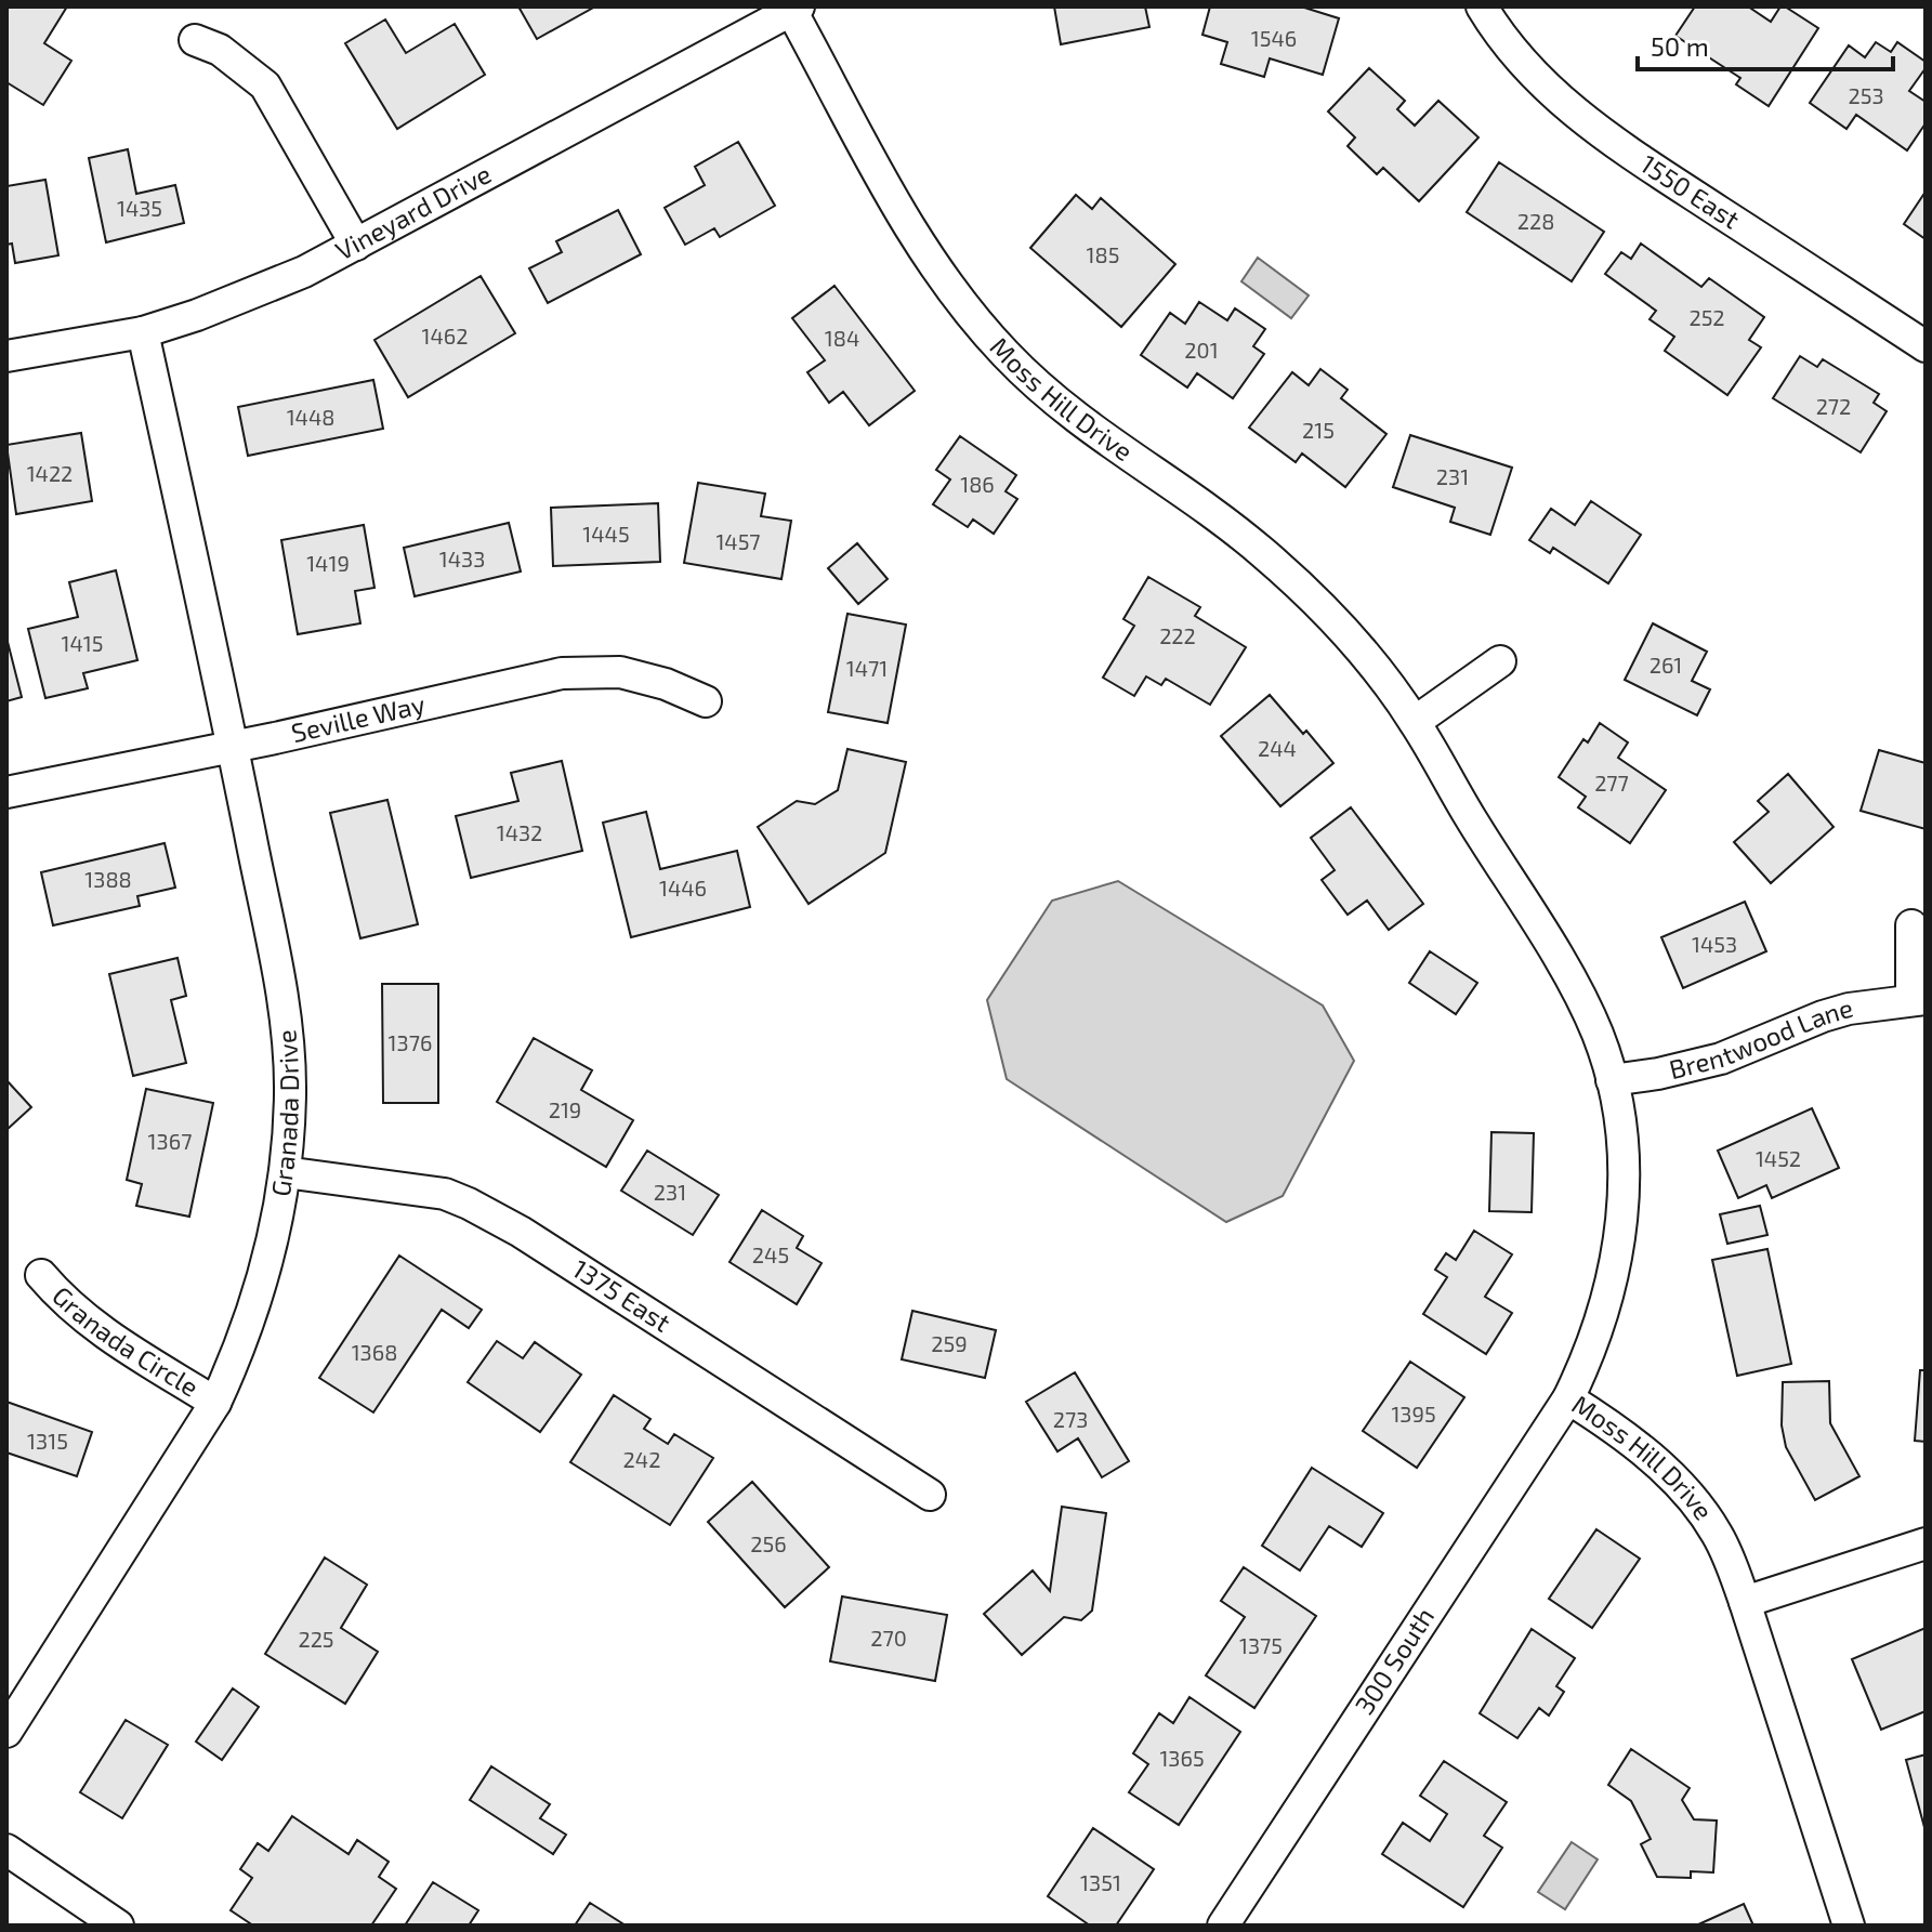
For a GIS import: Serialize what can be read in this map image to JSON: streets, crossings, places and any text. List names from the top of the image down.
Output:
{
  "streets": {
    "street": [
      "1550 East",
      "Vineyard Drive",
      "Moss Hill Drive",
      "Seville Way",
      "Brentwood Lane",
      "Granada Drive",
      "1375 East",
      "Granada Circle",
      "300 South"
    ]
  },
  "crossings": [
    ["Vineyard Drive", "Moss Hill Drive"],
    ["Vineyard Drive", "Granada Drive"],
    ["Moss Hill Drive", "Brentwood Lane"],
    ["Moss Hill Drive", "300 South"],
    ["Seville Way", "Granada Drive"],
    ["Granada Drive", "1375 East"],
    ["Granada Drive", "Granada Circle"]
  ],
  "house_numbers": [
    "1546",
    "253",
    "1435",
    "228",
    "185",
    "252",
    "1462",
    "184",
    "201",
    "272",
    "1448",
    "215",
    "1422",
    "231",
    "186",
    "1445",
    "1457",
    "1433",
    "1419",
    "222",
    "1415",
    "261",
    "1471",
    "244",
    "277",
    "1432",
    "1388",
    "1446",
    "1453",
    "1376",
    "219",
    "1367",
    "1452",
    "231",
    "245",
    "259",
    "1368",
    "1395",
    "273",
    "1315",
    "242",
    "256",
    "270",
    "225",
    "1375",
    "1365",
    "1351"
  ],
  "scale_bar": "50 m"
}
